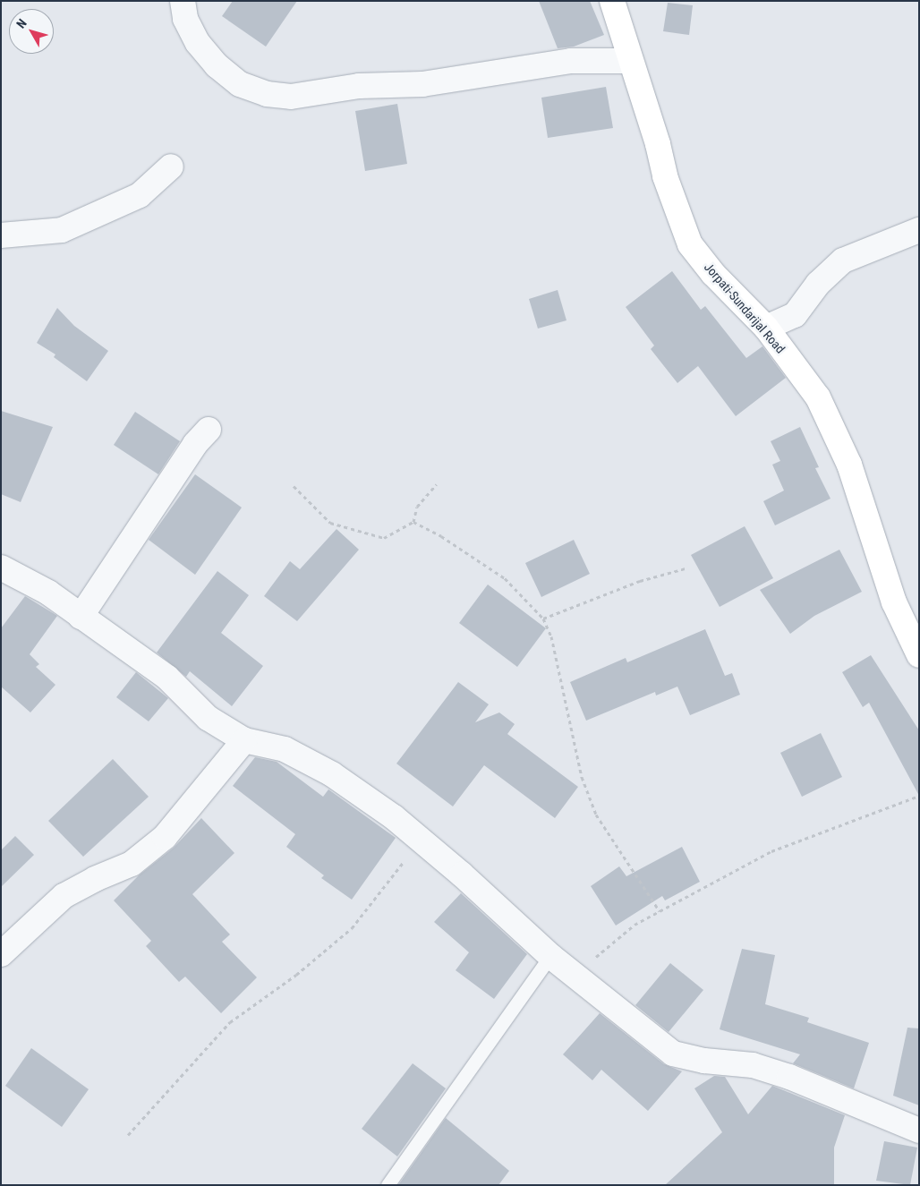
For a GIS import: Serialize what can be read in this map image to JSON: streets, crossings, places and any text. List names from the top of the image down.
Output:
{
  "streets": {
    "main road": ["Jorpati-Sundarijal Road"]
  },
  "north": "top left"
}
